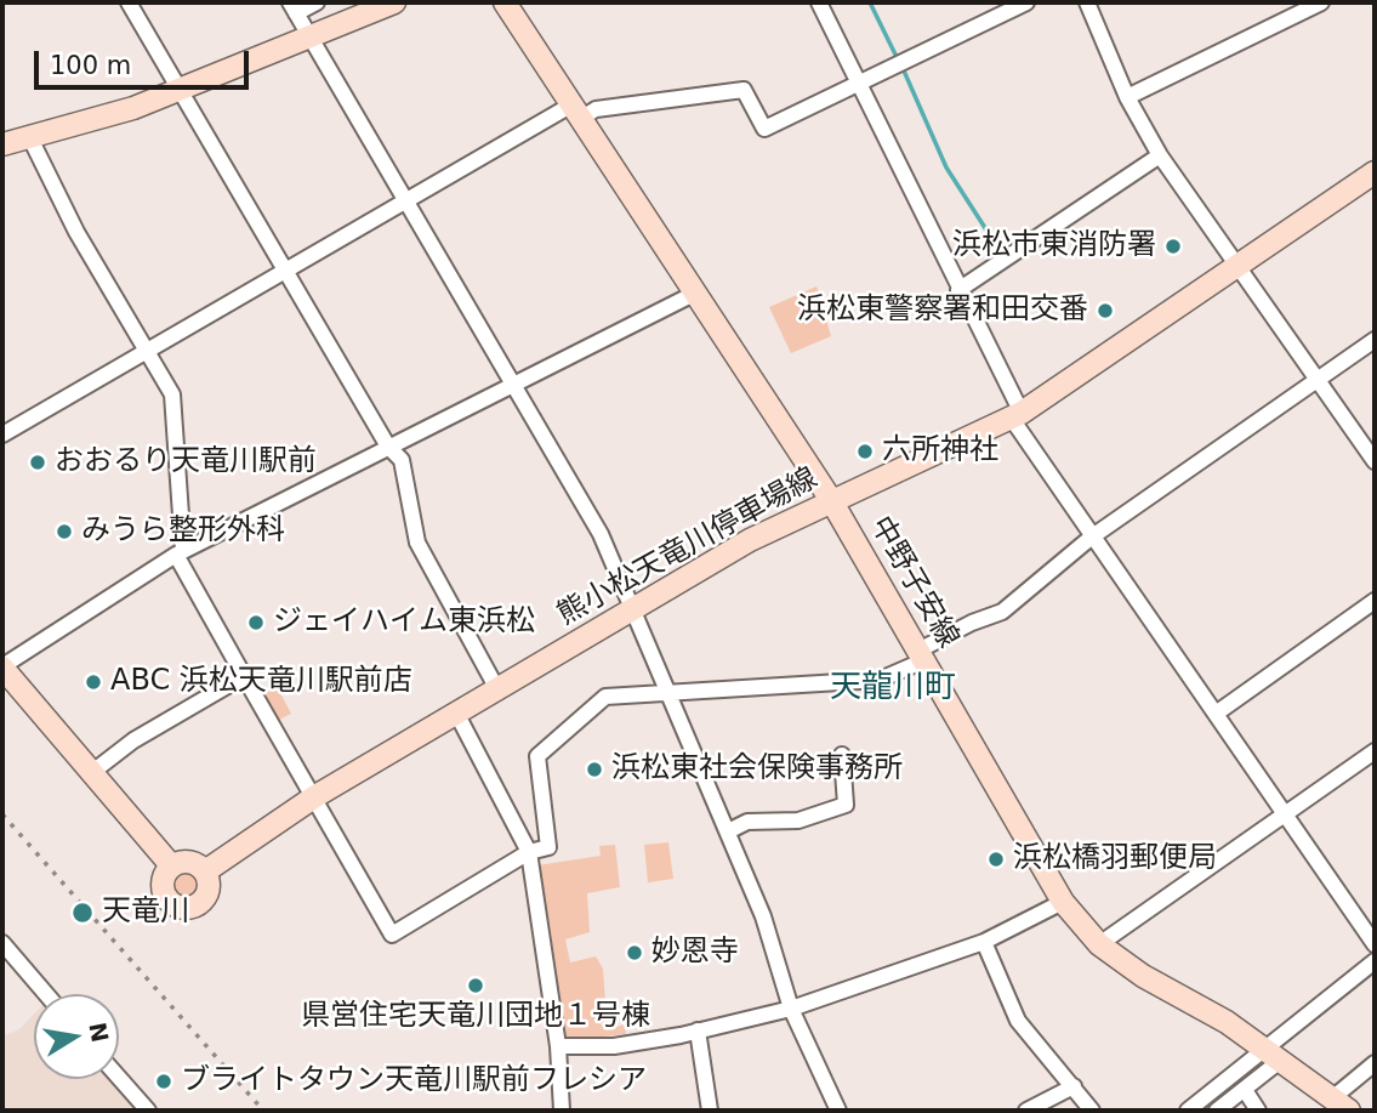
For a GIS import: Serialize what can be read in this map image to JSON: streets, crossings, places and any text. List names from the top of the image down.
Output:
{
  "streets": {
    "main road": ["熊小松天竜川停車場線", "中野子安線"]
  },
  "crossings": [
    ["熊小松天竜川停車場線", "中野子安線"]
  ],
  "districts": ["天龍川町"],
  "places": [
    "浜松市東消防署",
    "浜松東警察署和田交番",
    "六所神社",
    "おおるり天竜川駅前",
    "みうら整形外科",
    "ジェイハイム東浜松",
    "ABC 浜松天竜川駅前店",
    "浜松東社会保険事務所",
    "浜松橋羽郵便局",
    "天竜川",
    "妙恩寺",
    "県営住宅天竜川団地１号棟",
    "ブライトタウン天竜川駅前フレシア"
  ],
  "scale_bar": "100 m",
  "north": "right"
}
